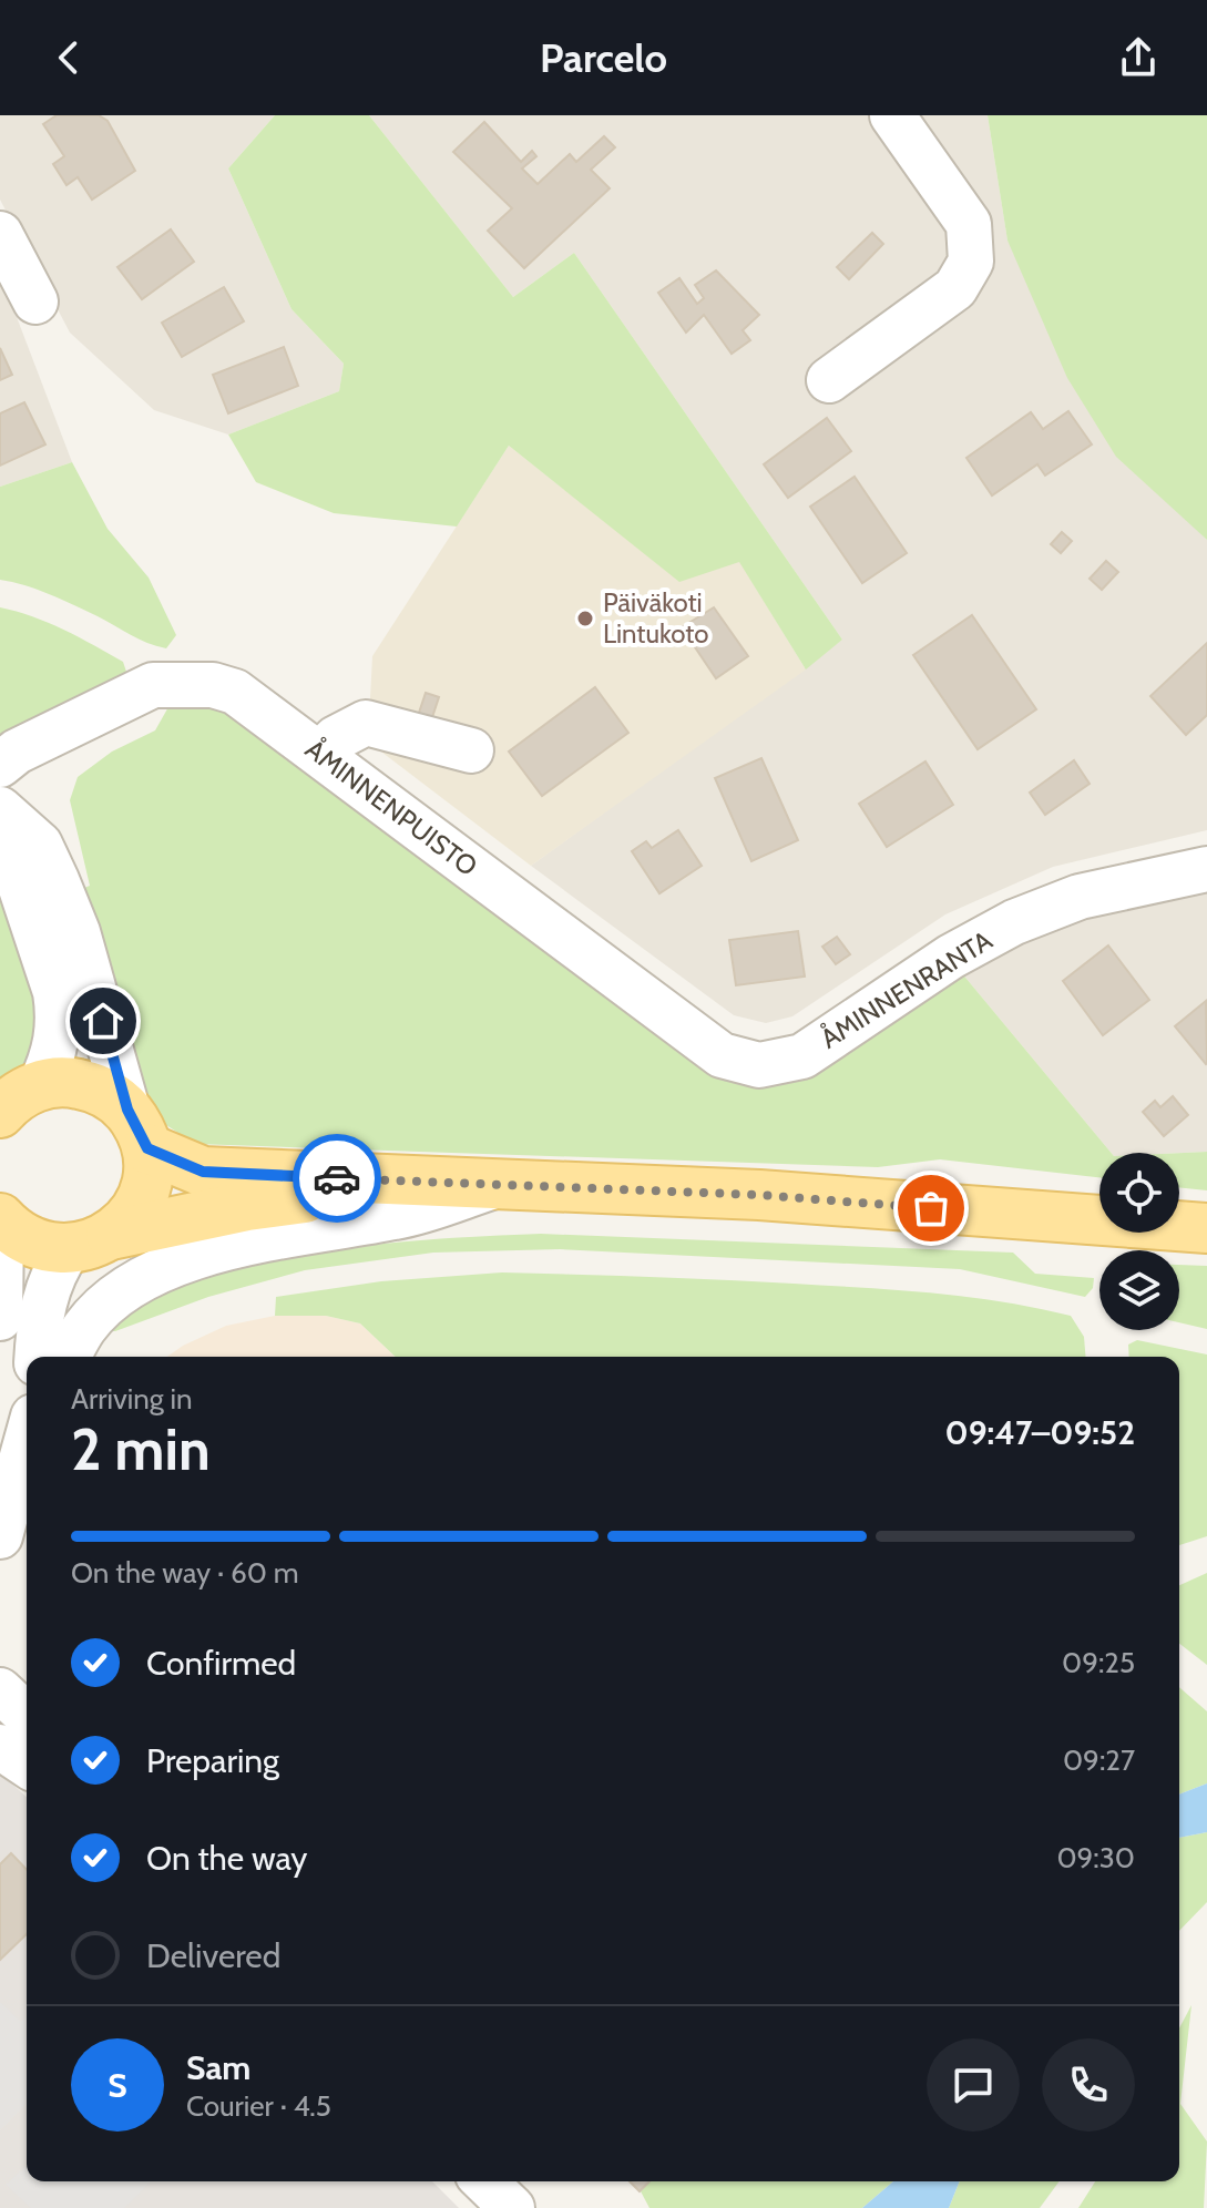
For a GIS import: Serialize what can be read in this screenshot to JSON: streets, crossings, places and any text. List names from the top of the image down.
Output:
{
  "streets": {
    "street": ["ÅMINNENPUISTO", "ÅMINNENRANTA"]
  },
  "crossings": [
    ["ÅMINNENPUISTO", "ÅMINNENRANTA"]
  ],
  "places": ["Päiväkoti Lintukoto"],
  "page": {
    "header": "Parcelo",
    "heading": ["2 min", "Arriving in", "09:47–09:52"],
    "panel": ["Sam", "Courier · 4.5"],
    "bar": "On the way · 60 m",
    "list": [
      ["Confirmed", "09:25"],
      ["Preparing", "09:27"],
      ["On the way", "09:30"],
      "Delivered"
    ],
    "round": "S"
  }
}
